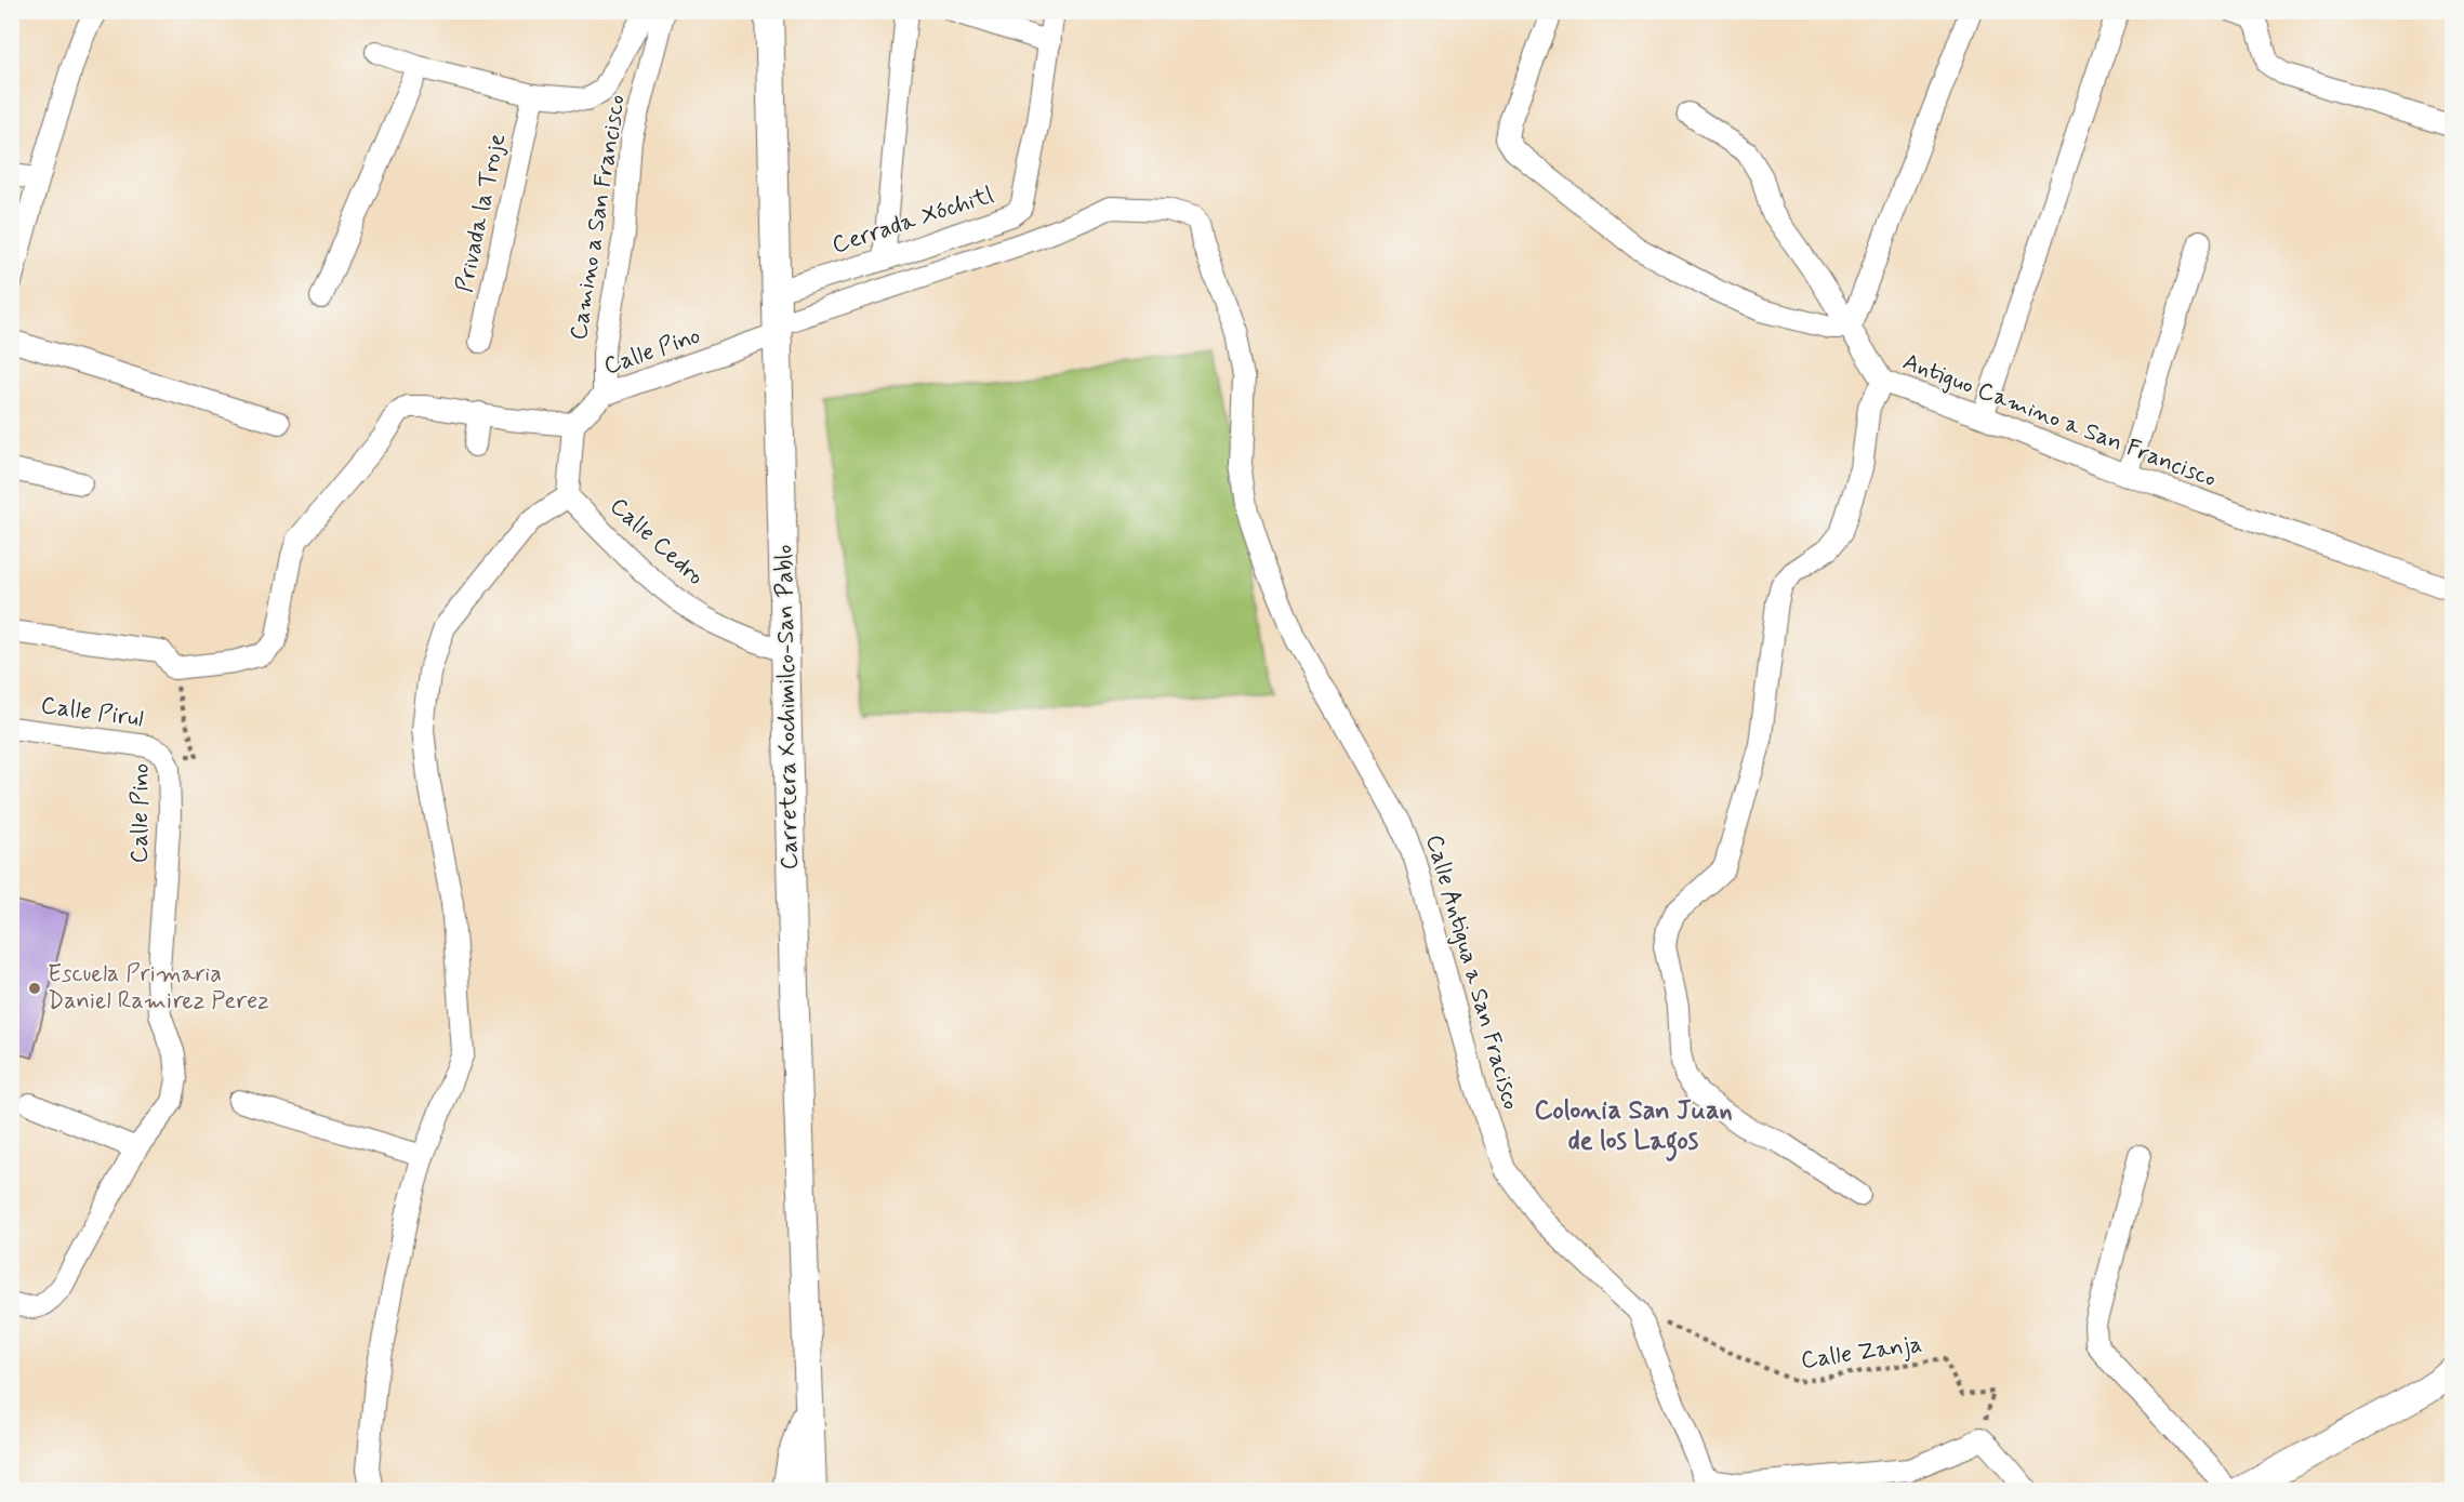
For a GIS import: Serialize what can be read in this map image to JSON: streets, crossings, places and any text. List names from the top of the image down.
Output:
{
  "streets": {
    "street": [
      "Privada la Troje",
      "Camino a San Francisco",
      "Cerrada Xóchitl",
      "Calle Pino",
      "Antiguo Camino a San Francisco",
      "Calle Cedro",
      "Carretera Xochimilco-San Pablo",
      "Calle Pirul",
      "Calle Antigua a San Fracisco"
    ],
    "path": ["Calle Zanja"]
  },
  "crossings": [
    ["Camino a San Francisco", "Calle Pino"],
    ["Cerrada Xóchitl", "Carretera Xochimilco-San Pablo"],
    ["Calle Pino", "Carretera Xochimilco-San Pablo"],
    ["Calle Pino", "Calle Pirul"],
    ["Calle Pino", "Calle Antigua a San Fracisco"],
    ["Calle Cedro", "Carretera Xochimilco-San Pablo"],
    ["Carretera Xochimilco-San Pablo", "Calle Antigua a San Fracisco"],
    ["Calle Antigua a San Fracisco", "Calle Zanja"]
  ],
  "districts": ["Colonia San Juan de los Lagos"],
  "places": ["Escuela Primaria Daniel Ramirez Perez"]
}
